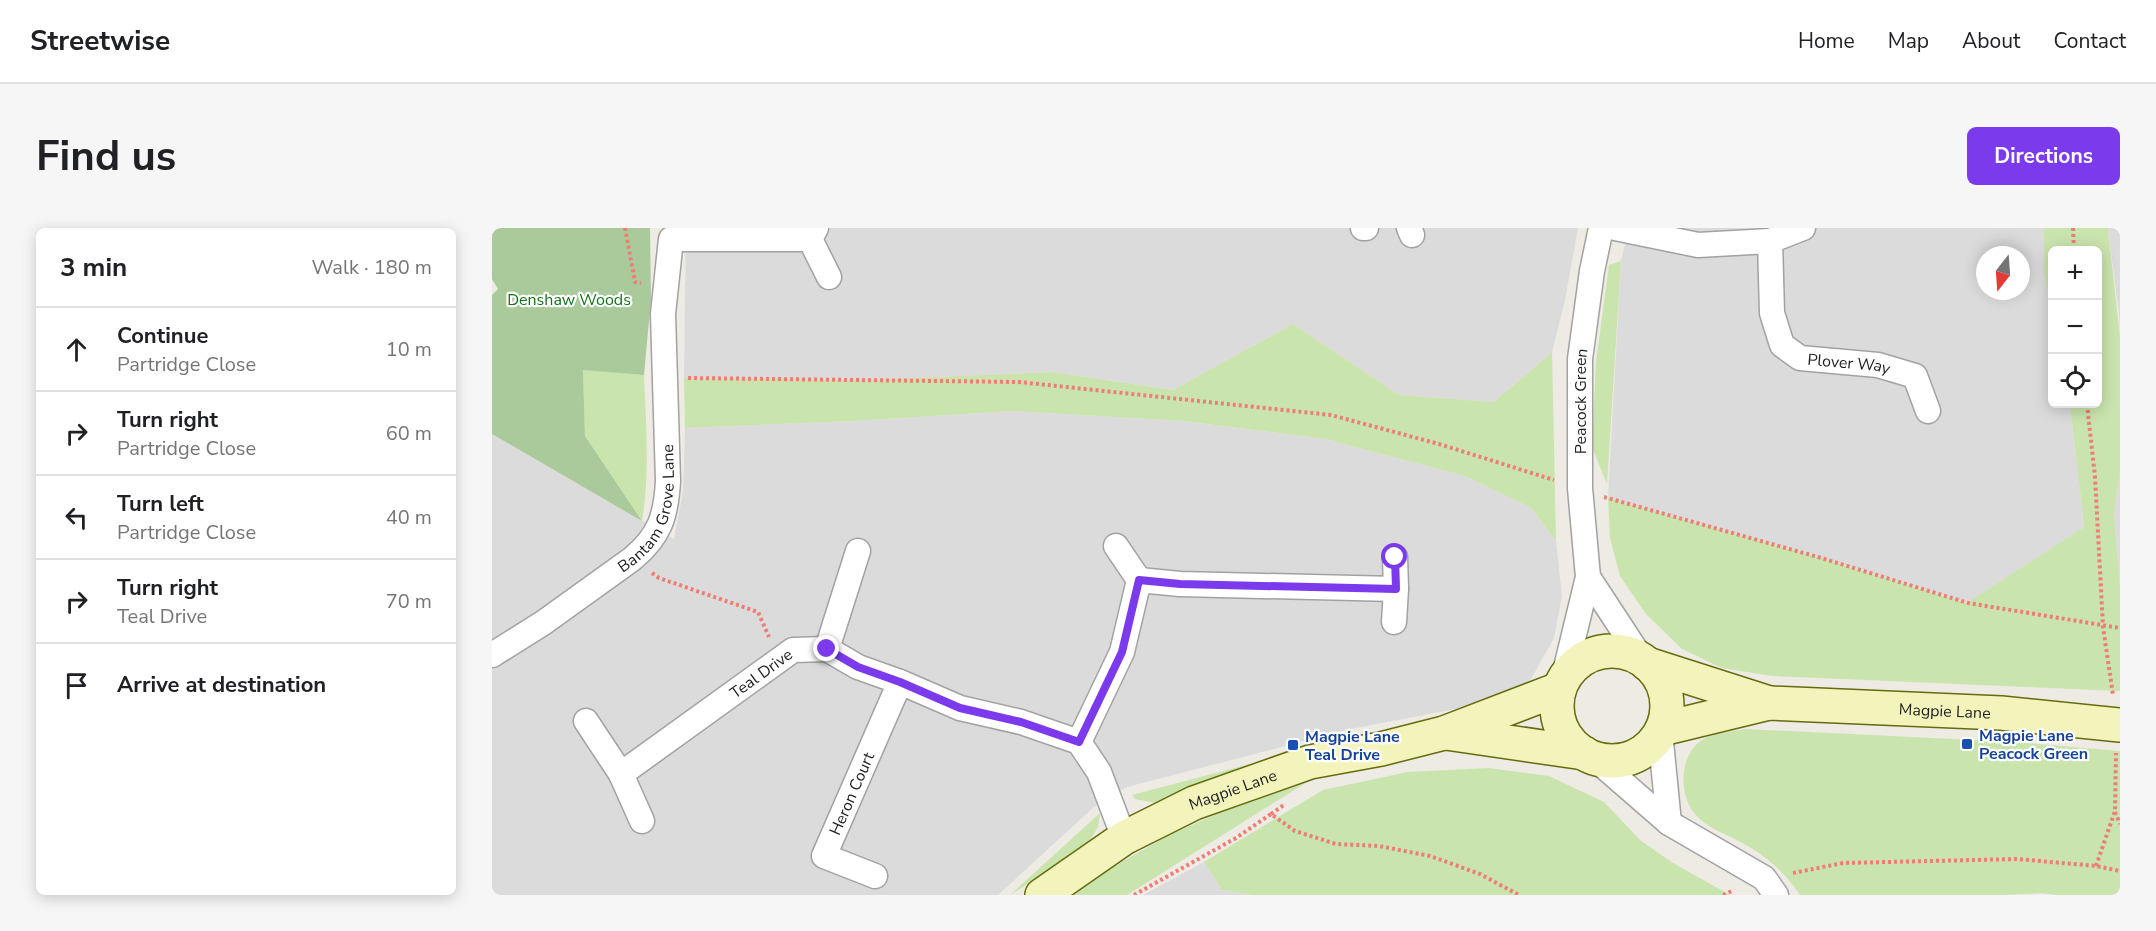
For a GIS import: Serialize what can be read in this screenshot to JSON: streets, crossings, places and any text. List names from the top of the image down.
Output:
{
  "streets": {
    "street": [
      "Plover Way",
      "Peacock Green",
      "Bantam Grove Lane",
      "Teal Drive",
      "Magpie Lane",
      "Heron Court"
    ]
  },
  "crossings": [
    ["Peacock Green", "Magpie Lane"]
  ],
  "parks": ["Denshaw Woods"],
  "places": {
    "transit": ["Magpie Lane Peacock Green", "Magpie Lane Teal Drive"]
  },
  "north": "bottom",
  "page": {
    "header": "Streetwise",
    "nav": [
      "Home",
      "Map",
      "About",
      "Contact"
    ],
    "buttons": "Directions",
    "title": "Find us",
    "heading": ["3 min", "Walk · 180 m"],
    "map_buttons": ["+", "−"],
    "list": [
      ["Continue", "Partridge Close", "10 m"],
      ["Turn right", "Partridge Close", "60 m"],
      ["Turn left", "Partridge Close", "40 m"],
      ["Turn right", "Teal Drive", "70 m"],
      "Arrive at destination"
    ]
  }
}
